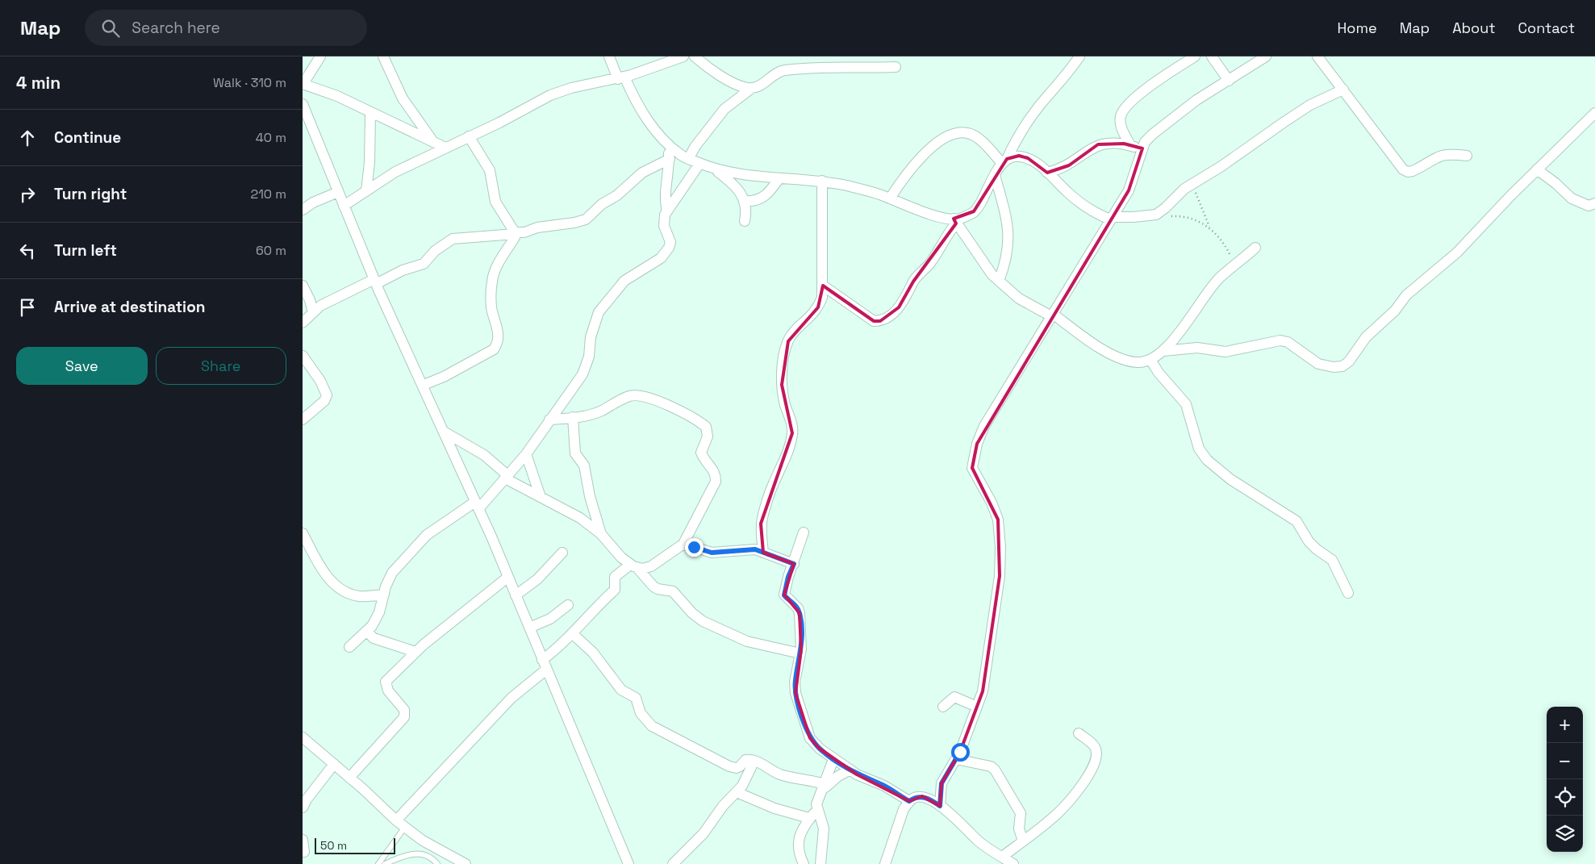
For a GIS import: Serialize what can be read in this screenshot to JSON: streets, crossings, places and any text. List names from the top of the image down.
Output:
{
  "scale_bar": "50 m",
  "page": {
    "header": "Map",
    "search": "Search here",
    "nav": [
      "Home",
      "Map",
      "About",
      "Contact"
    ],
    "heading": ["4 min", "Walk · 310 m"],
    "list": [
      ["Continue", "40 m"],
      ["Turn right", "210 m"],
      ["Turn left", "60 m"],
      "Arrive at destination"
    ],
    "buttons": ["Save", "Share"],
    "map_buttons": ["+", "−"],
    "scale": "50 m"
  }
}
